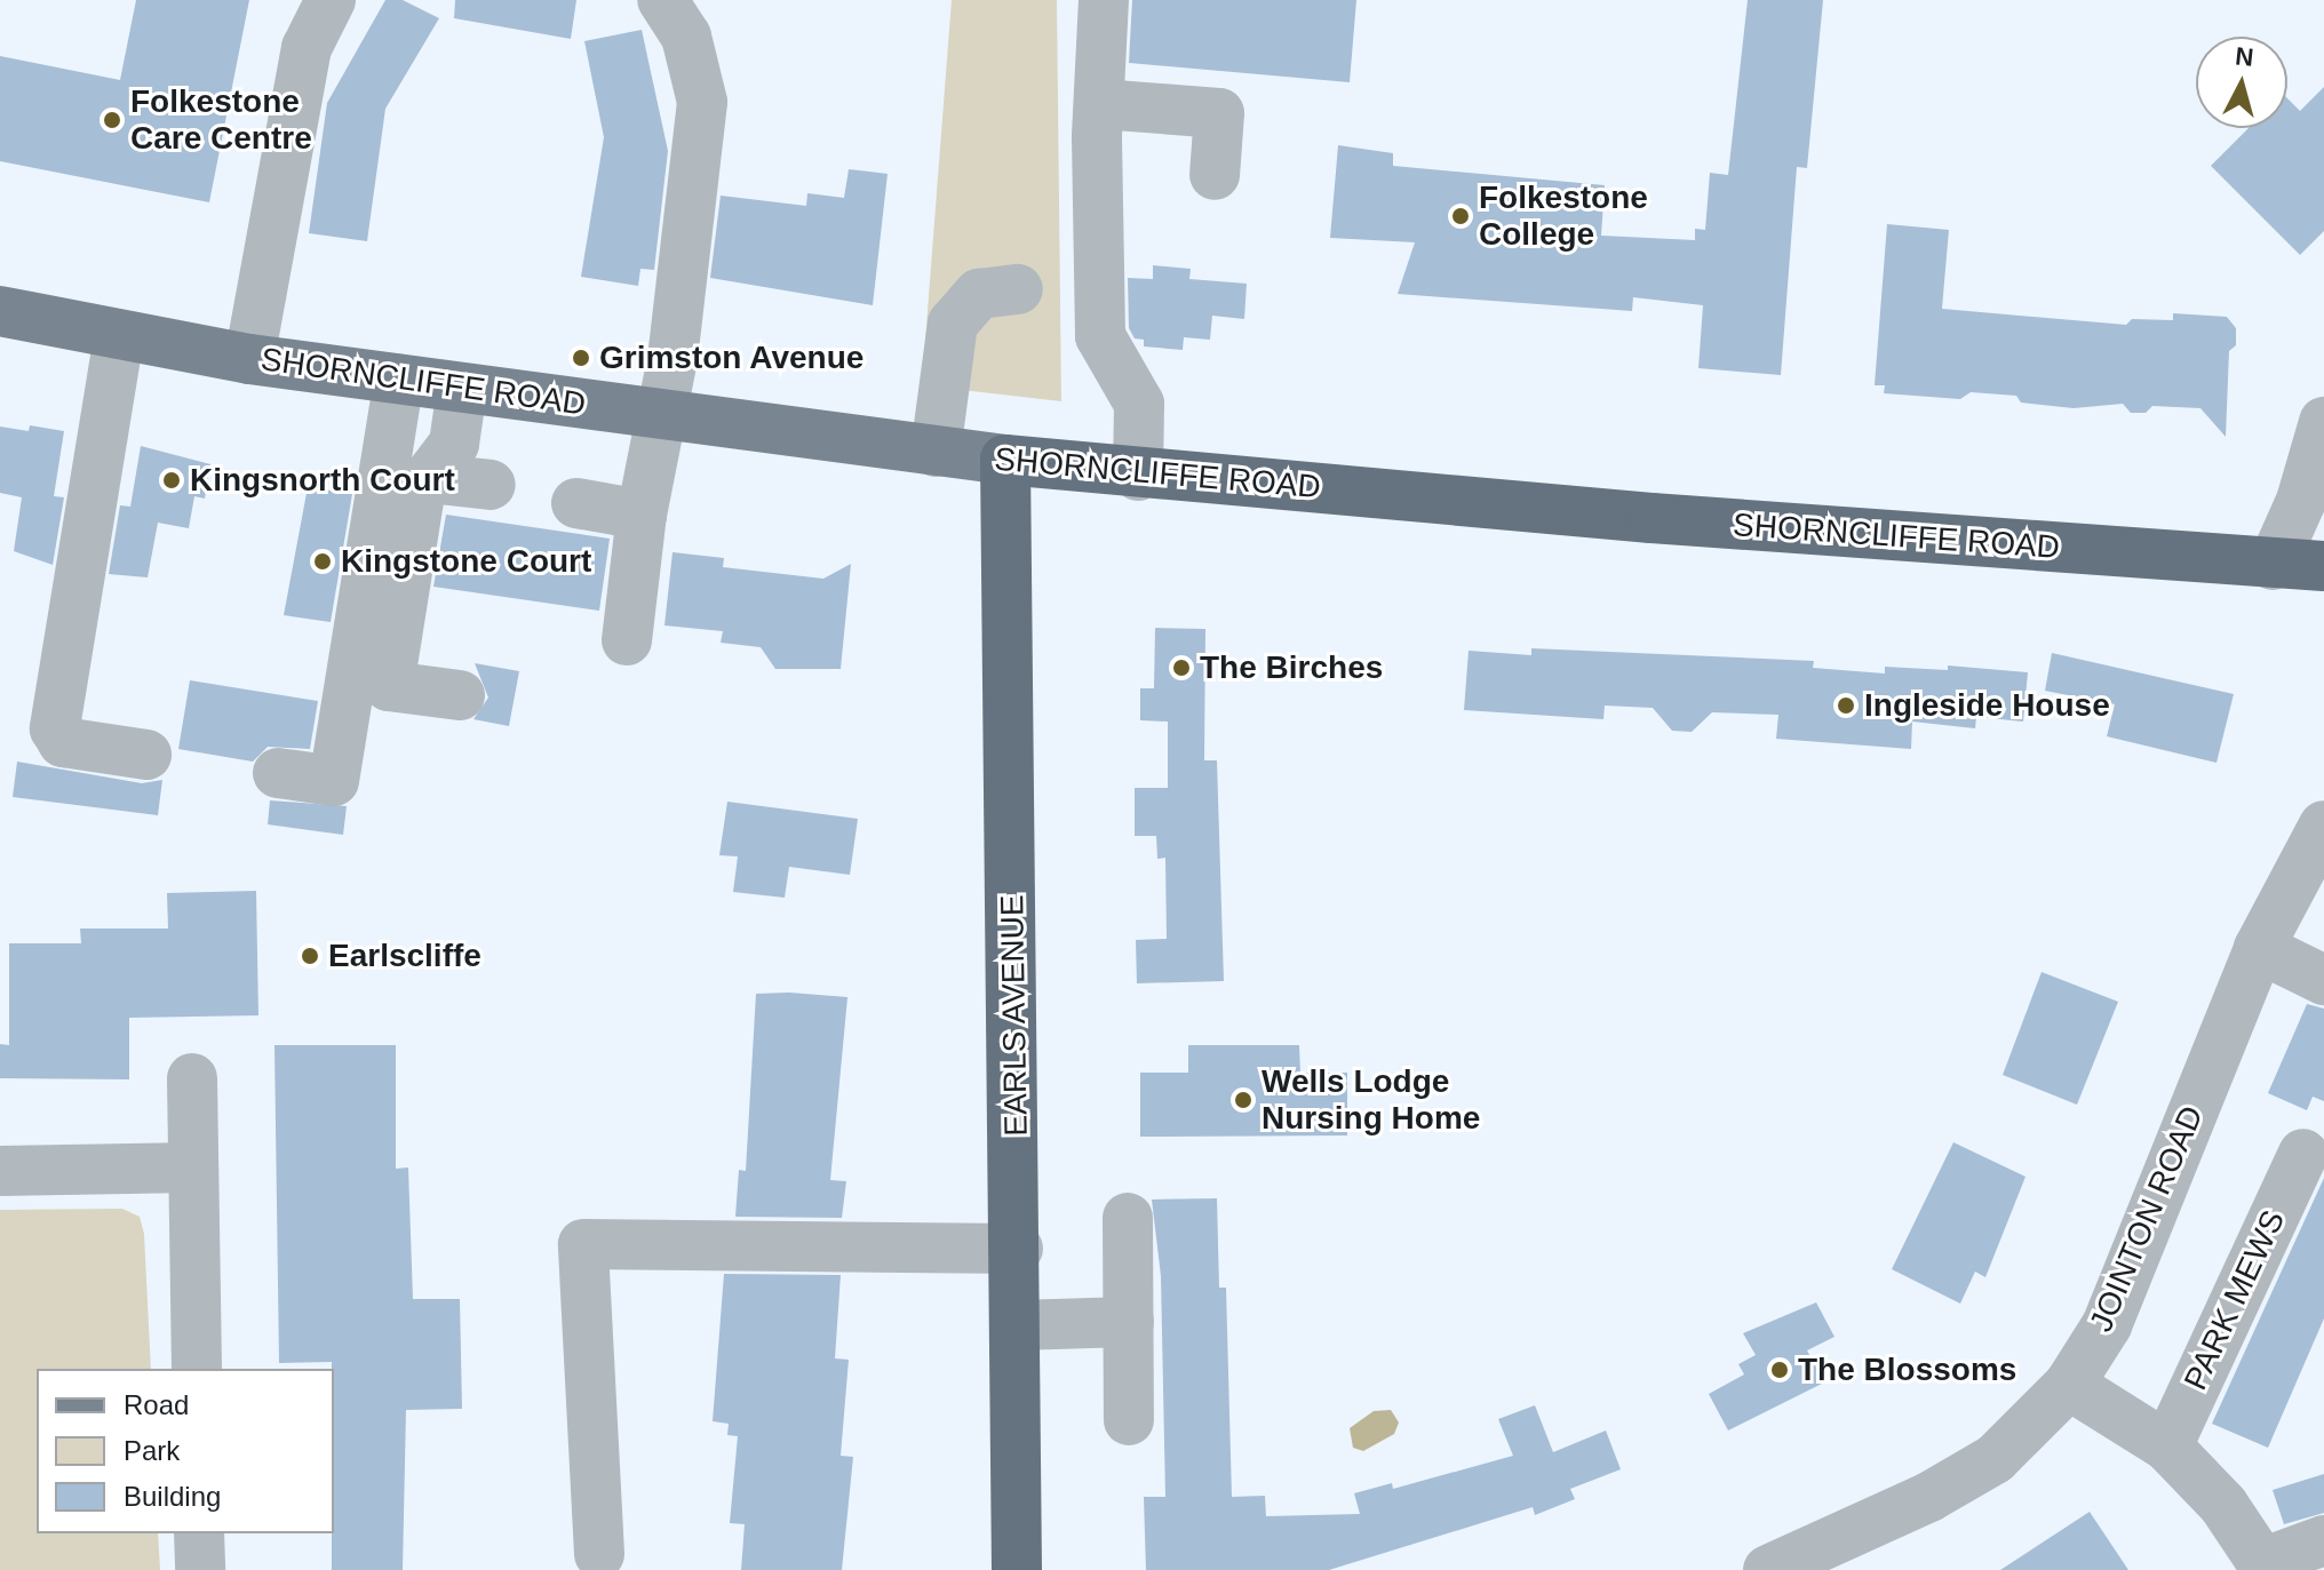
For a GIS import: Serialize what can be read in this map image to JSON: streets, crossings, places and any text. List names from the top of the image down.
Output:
{
  "streets": {
    "highway": ["SHORNCLIFFE ROAD", "EARLS AVENUE"],
    "street": ["JOINTON ROAD", "PARK MEWS"]
  },
  "crossings": [
    ["SHORNCLIFFE ROAD", "EARLS AVENUE"]
  ],
  "places": [
    "Folkestone Care Centre",
    "Folkestone College",
    "Grimston Avenue",
    "Kingsnorth Court",
    "Kingstone Court",
    "The Birches",
    "Ingleside House",
    "Earlscliffe",
    "Wells Lodge Nursing Home",
    "The Blossoms"
  ],
  "legend": ["Road", "Park", "Building"],
  "north": "top"
}
